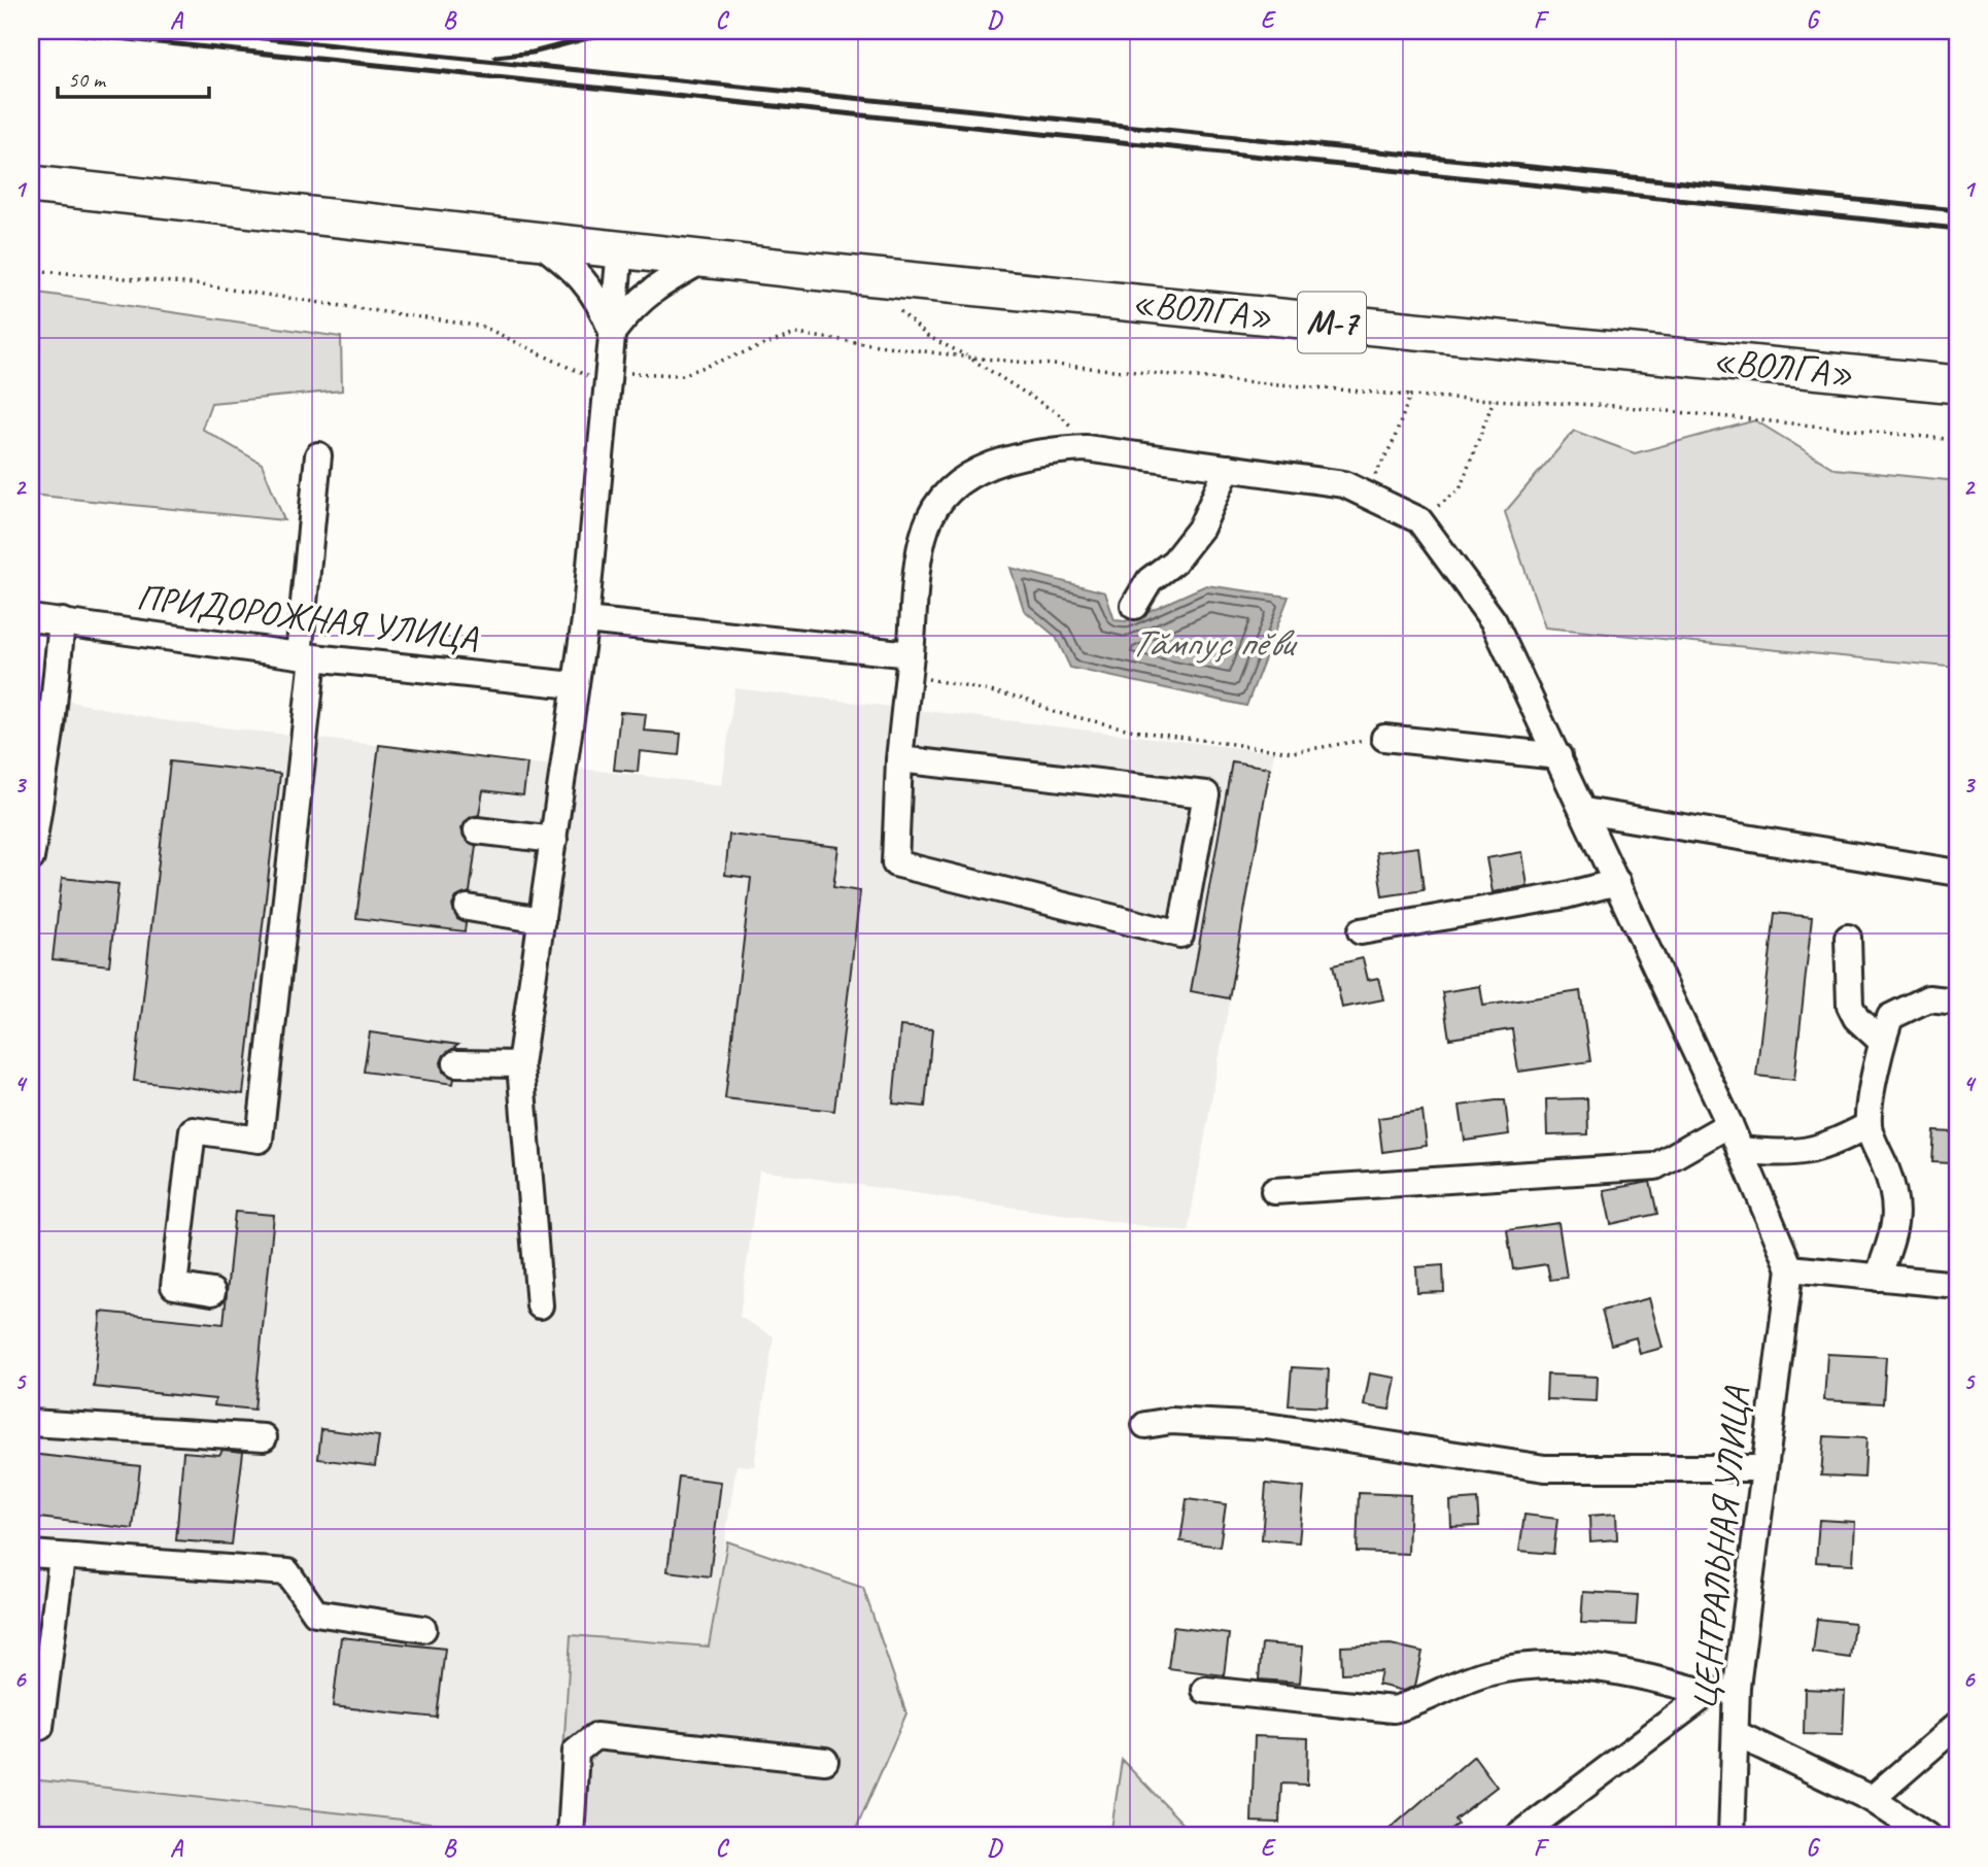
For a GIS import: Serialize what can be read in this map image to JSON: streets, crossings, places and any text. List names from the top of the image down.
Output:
{
  "streets": {
    "highway": ["«ВОЛГА»", "М-7"],
    "street": ["ПРИДОРОЖНАЯ УЛИЦА", "ЦЕНТРАЛЬНАЯ УЛИЦА"]
  },
  "water": ["Тӑмпуҫ пӗви"],
  "scale_bar": "50 m",
  "grid": {
    "columns": [
      "A",
      "B",
      "C",
      "D",
      "E",
      "F",
      "G"
    ],
    "rows": [
      "1",
      "2",
      "3",
      "4",
      "5",
      "6"
    ]
  }
}
